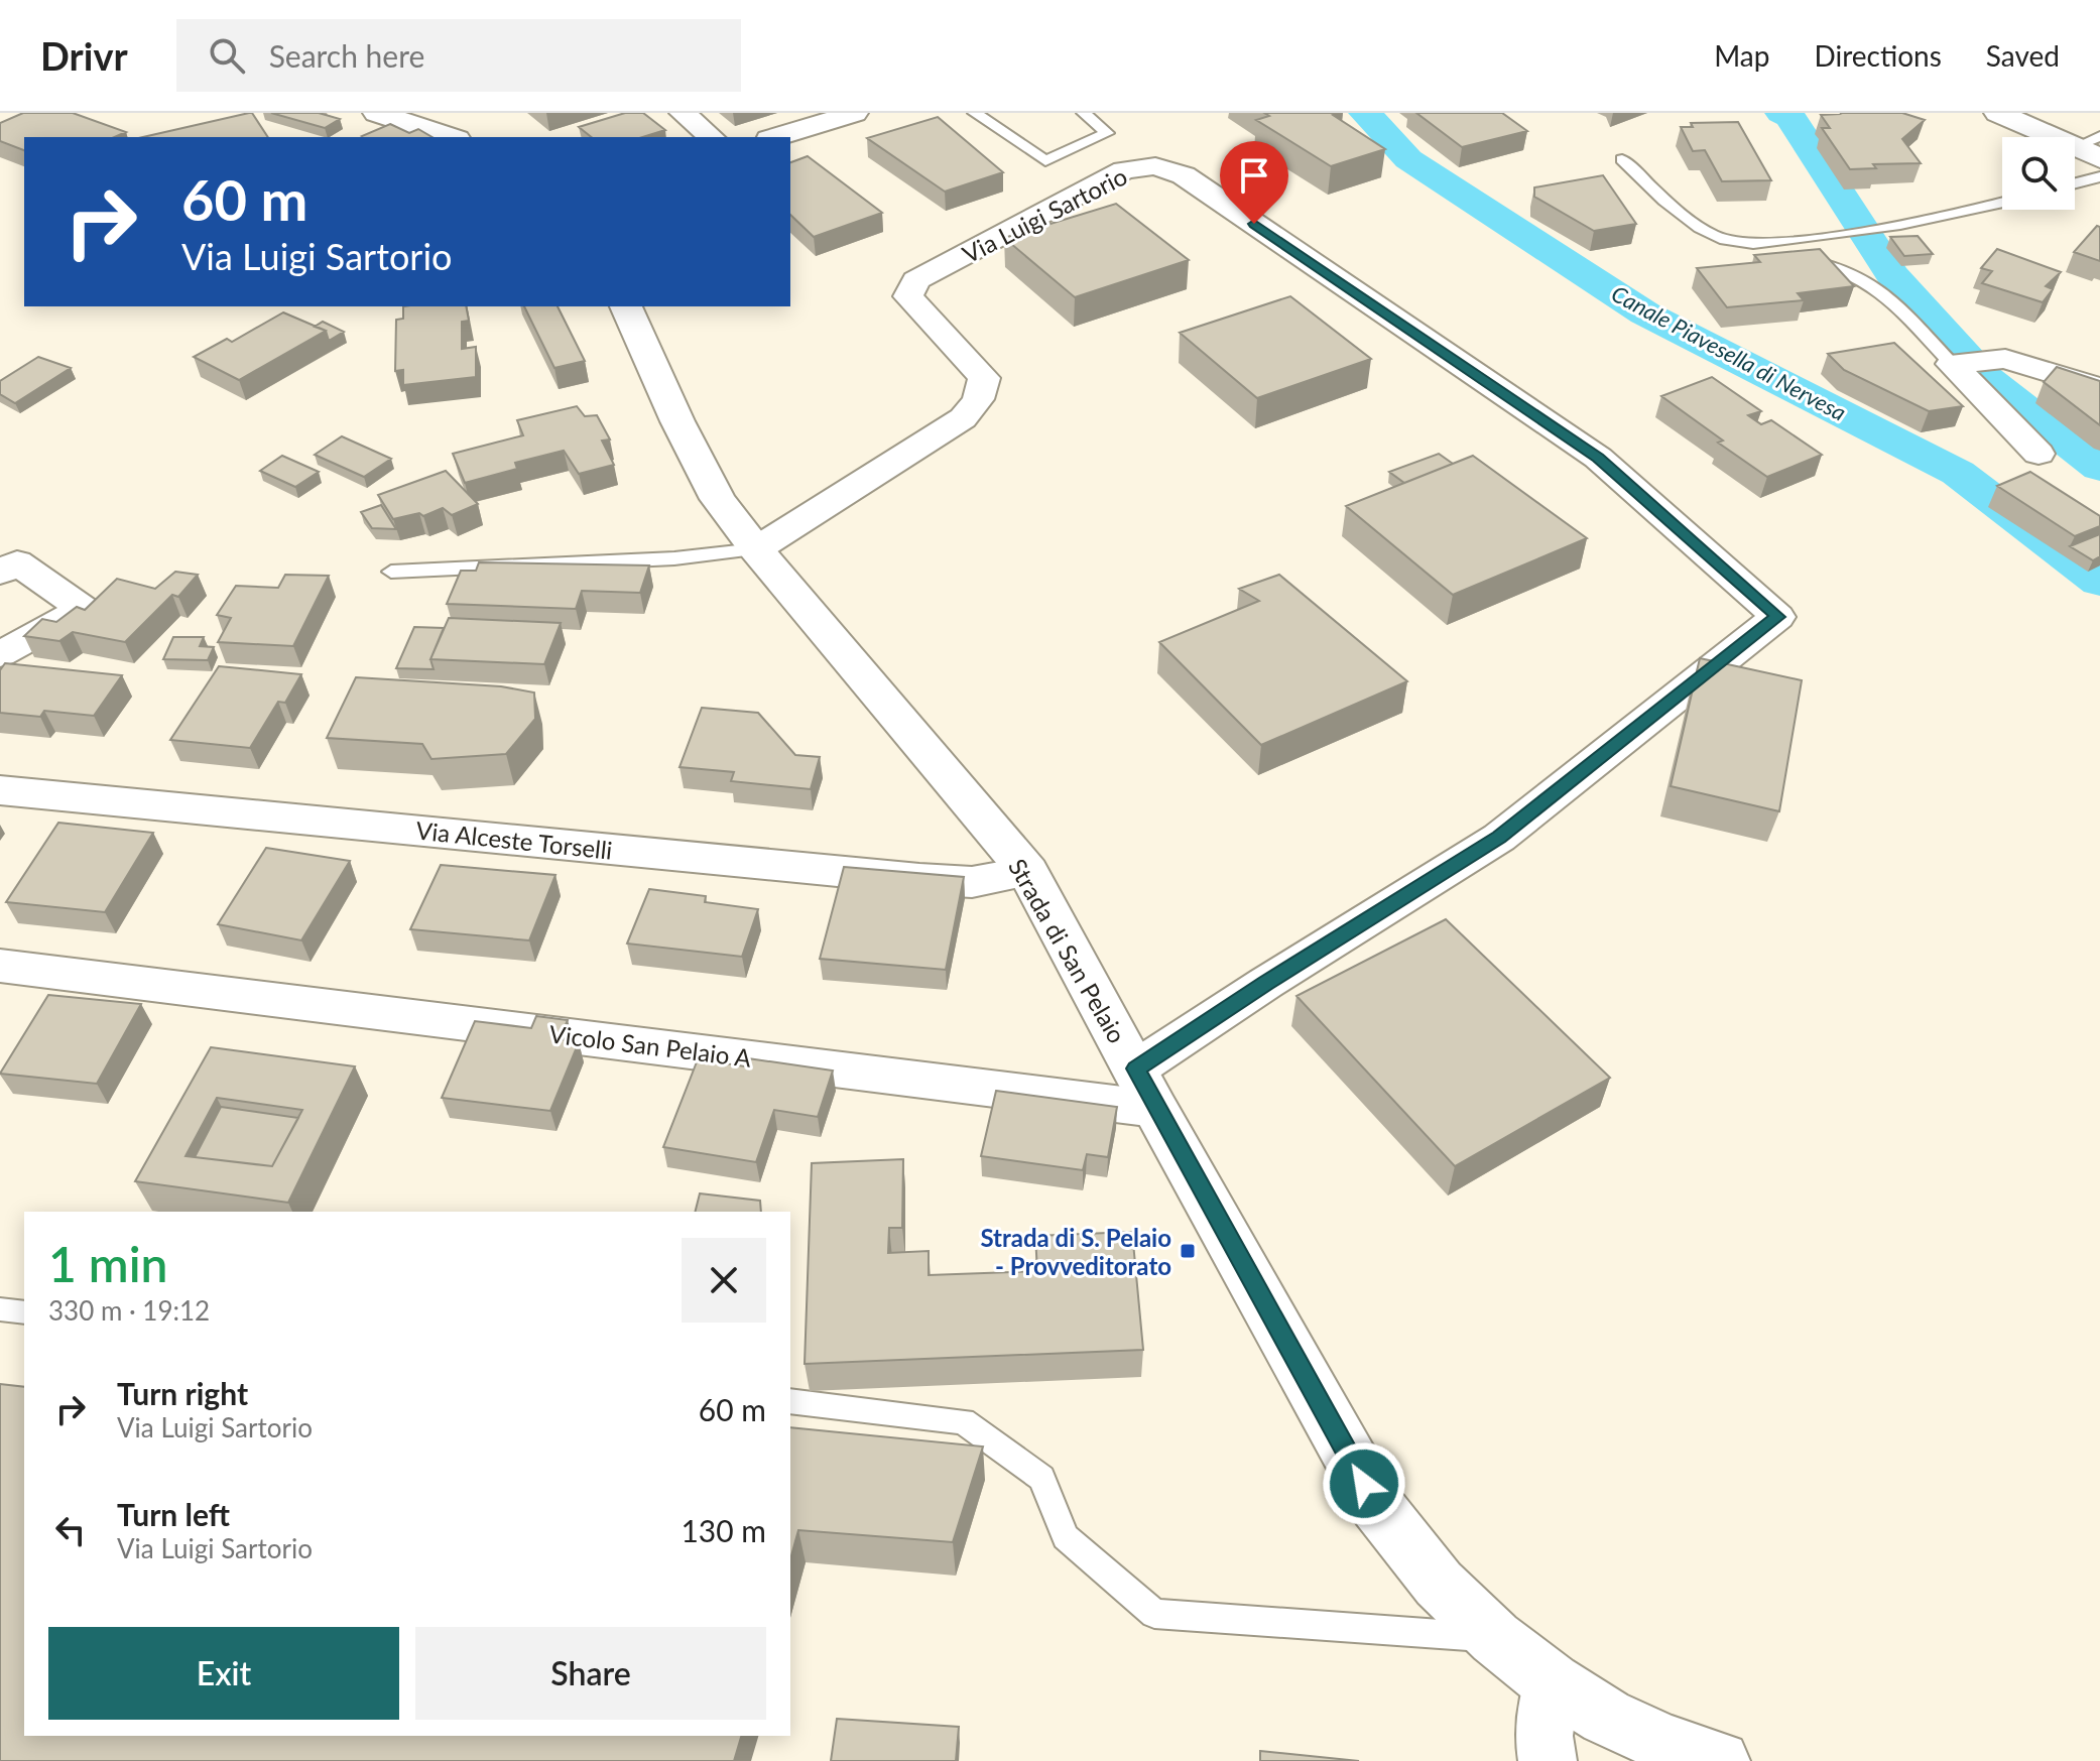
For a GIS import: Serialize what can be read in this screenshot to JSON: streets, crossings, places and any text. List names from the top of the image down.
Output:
{
  "streets": {
    "street": [
      "Via Luigi Sartorio",
      "Via Alceste Torselli",
      "Strada di San Pelaio",
      "Vicolo San Pelaio A"
    ]
  },
  "crossings": [
    ["Via Luigi Sartorio", "Strada di San Pelaio"],
    ["Via Alceste Torselli", "Strada di San Pelaio"],
    ["Strada di San Pelaio", "Vicolo San Pelaio A"]
  ],
  "water": ["Canale Piavesella di Nervesa"],
  "places": {
    "transit": ["Strada di S. Pelaio - Provveditorato"]
  },
  "page": {
    "header": "Drivr",
    "search": "Search here",
    "nav": ["Map", "Directions", "Saved"],
    "turn": ["60 m", "Via Luigi Sartorio"],
    "heading": ["1 min", "330 m · 19:12"],
    "list": [
      {
        "name": "Turn right",
        "note": "Via Luigi Sartorio",
        "value": "60 m"
      },
      {
        "name": "Turn left",
        "note": "Via Luigi Sartorio",
        "value": "130 m"
      }
    ],
    "buttons": ["Exit", "Share"]
  }
}
